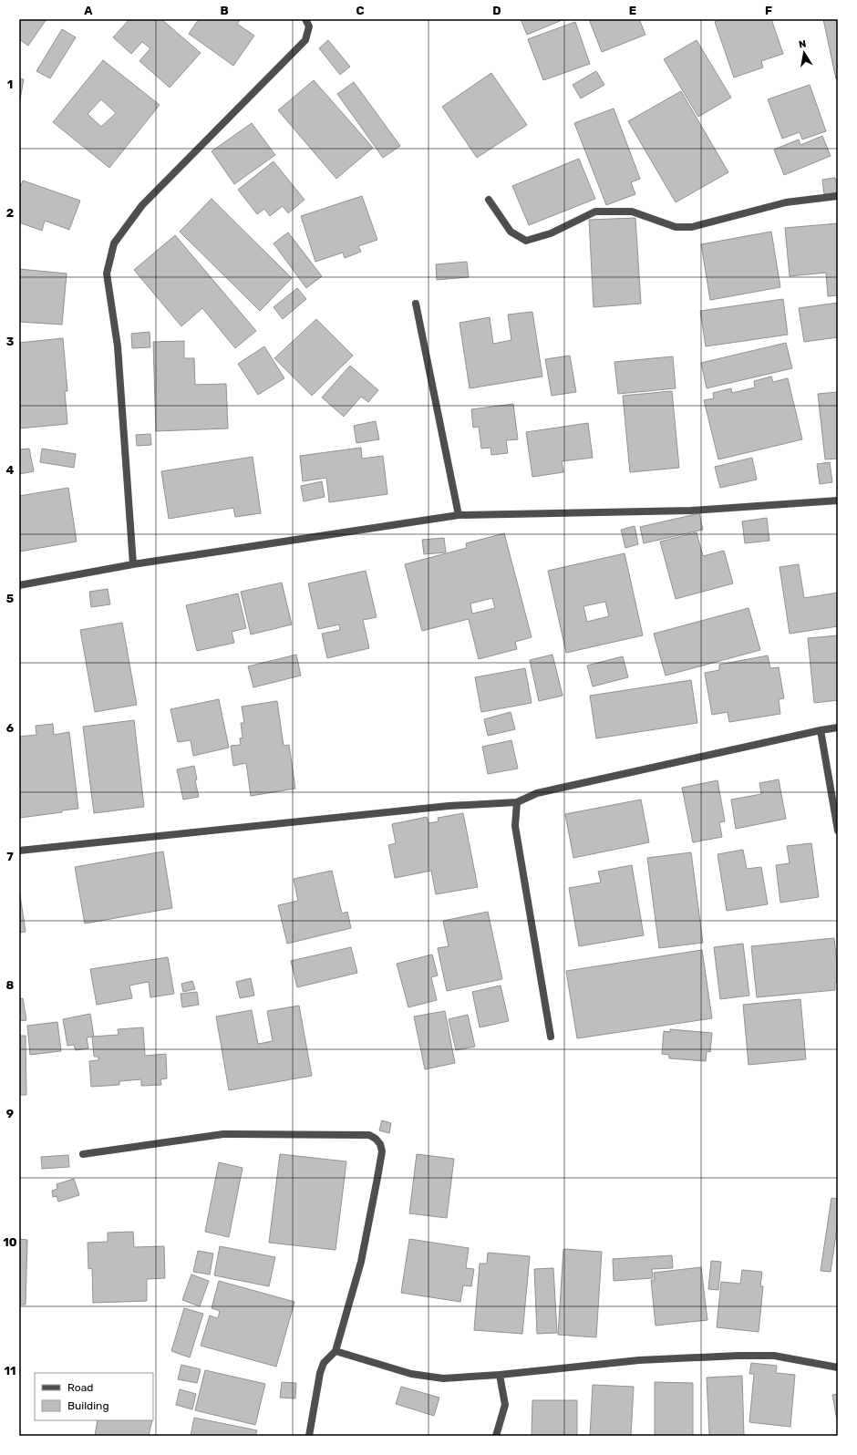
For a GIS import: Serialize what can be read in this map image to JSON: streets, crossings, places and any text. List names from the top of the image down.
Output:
{
  "legend": ["Road", "Building"],
  "north": "top",
  "grid": {
    "columns": [
      "A",
      "B",
      "C",
      "D",
      "E",
      "F"
    ],
    "rows": [
      "1",
      "2",
      "3",
      "4",
      "5",
      "6",
      "7",
      "8",
      "9",
      "10",
      "11"
    ]
  }
}
